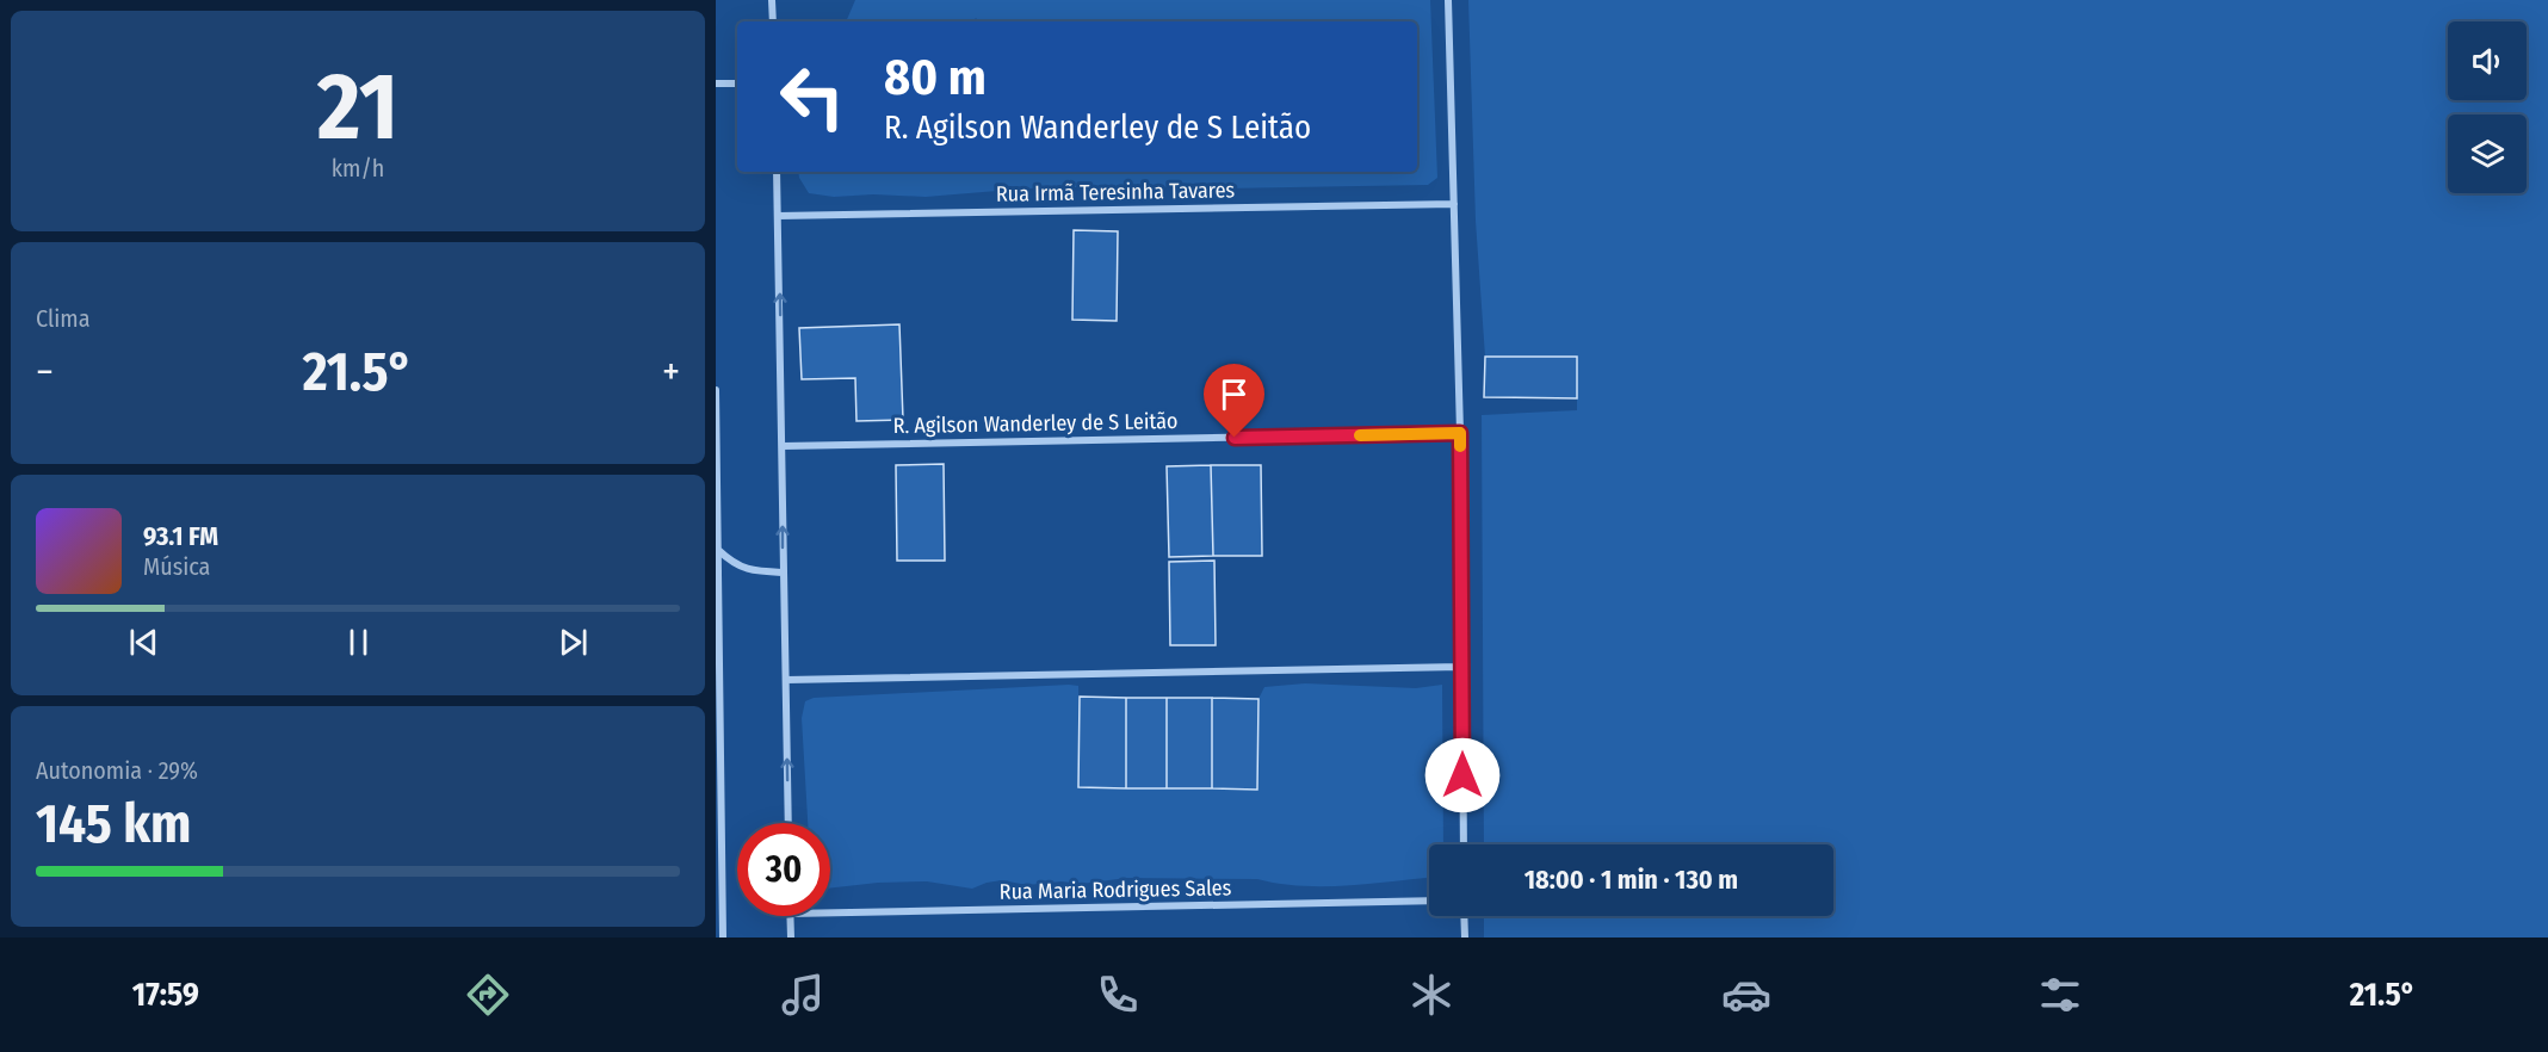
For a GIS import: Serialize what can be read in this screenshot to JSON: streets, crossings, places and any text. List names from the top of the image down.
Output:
{
  "streets": {
    "street": ["Rua Irmã Teresinha Tavares", "R. Agilson Wanderley de S Leitão", "Rua Maria Rodrigues Sales"]
  },
  "page": {
    "tile": [
      ["21", "km/h"],
      "Clima",
      ["Autonomia · 29%", "145 km"]
    ],
    "turn": ["80 m", "R. Agilson Wanderley de S Leitão"],
    "heat": ["−", "21.5°", "+"],
    "song": ["93.1 FM", "Música"],
    "limit": "30",
    "trip": "18:00 · 1 min · 130 m",
    "tabs": ["17:59", "21.5°"]
  }
}
